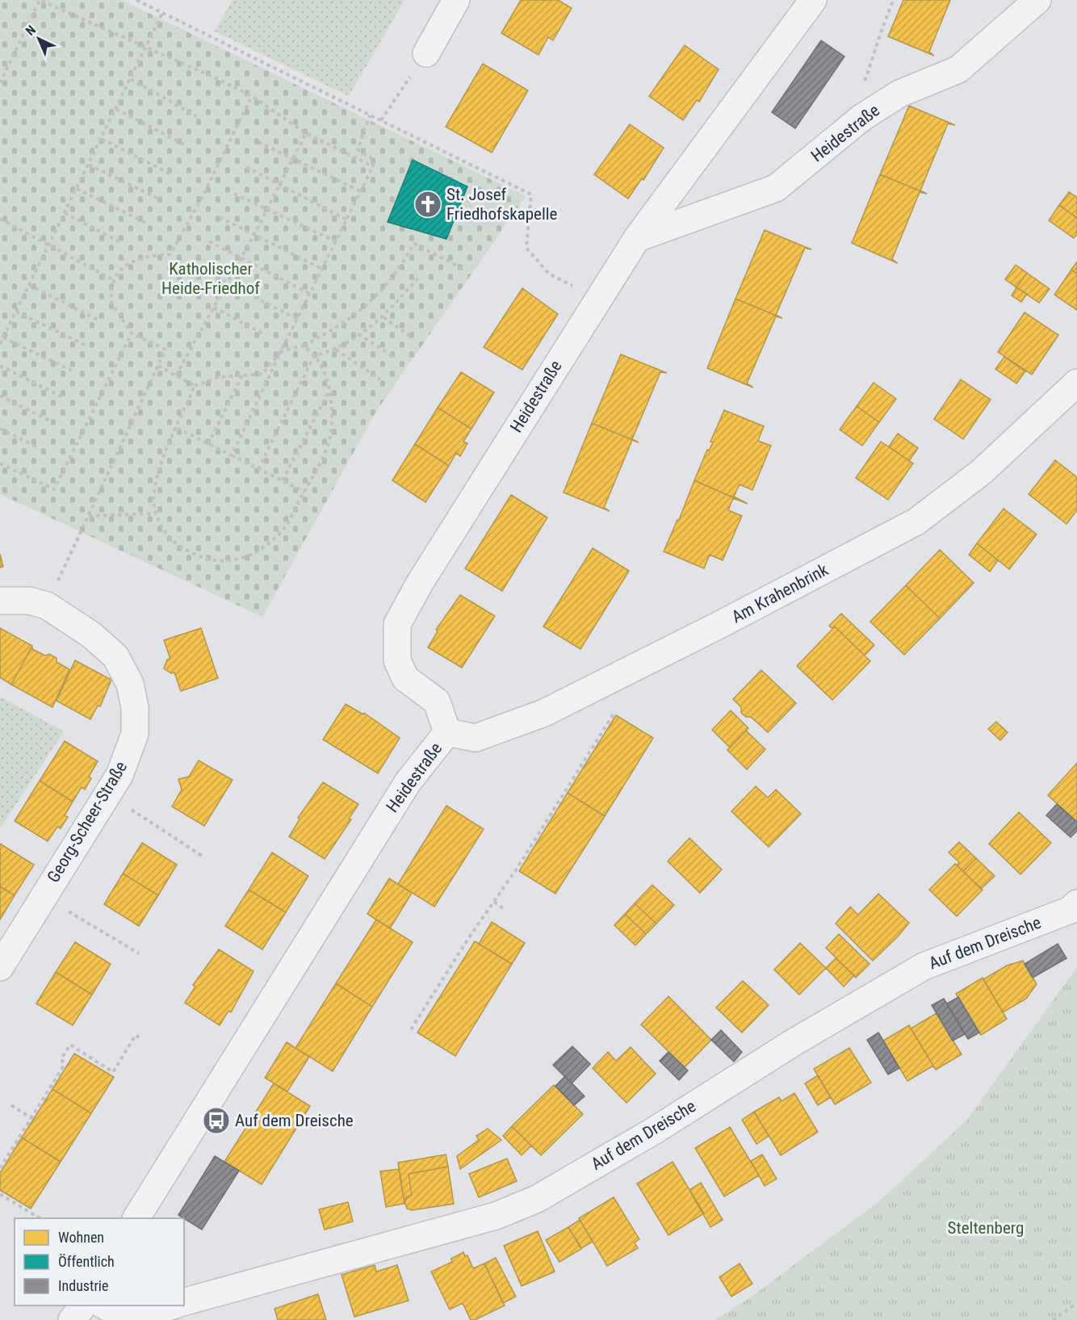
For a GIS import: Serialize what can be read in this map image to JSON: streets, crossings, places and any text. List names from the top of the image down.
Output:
{
  "streets": {
    "street": [
      "Heidestraße",
      "Am Krahenbrink",
      "Georg-Scheer-Straße",
      "Auf dem Dreische"
    ]
  },
  "crossings": [
    ["Heidestraße", "Am Krahenbrink"]
  ],
  "parks": ["Katholischer Heide-Friedhof", "Steltenberg"],
  "places": {
    "church": ["St. Josef Friedhofskapelle"],
    "bus stop": ["Auf dem Dreische"]
  },
  "legend": ["Wohnen", "Öffentlich", "Industrie"],
  "north": "top left"
}
